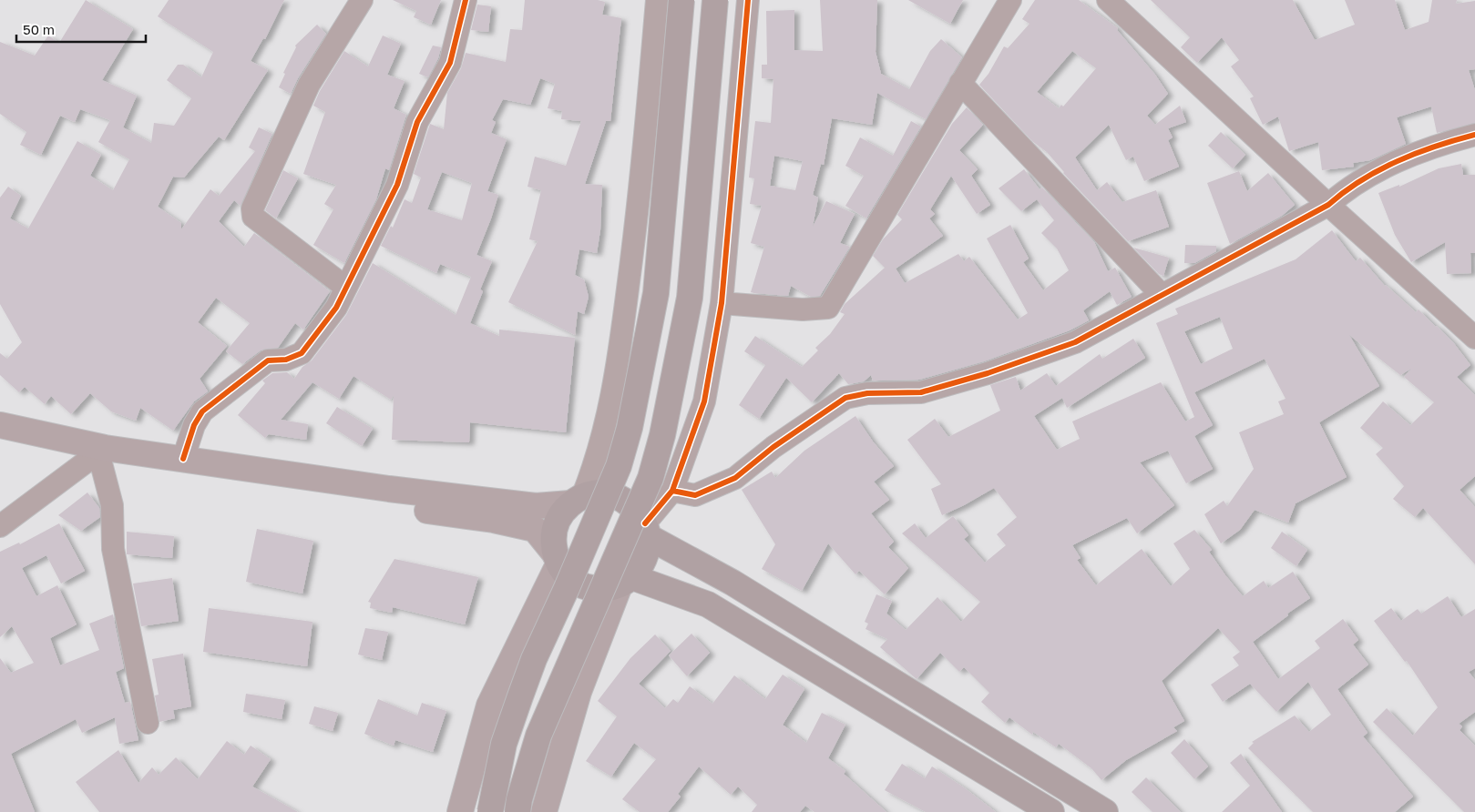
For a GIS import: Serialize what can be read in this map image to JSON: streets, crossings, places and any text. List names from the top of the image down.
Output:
{
  "scale_bar": "50 m"
}
